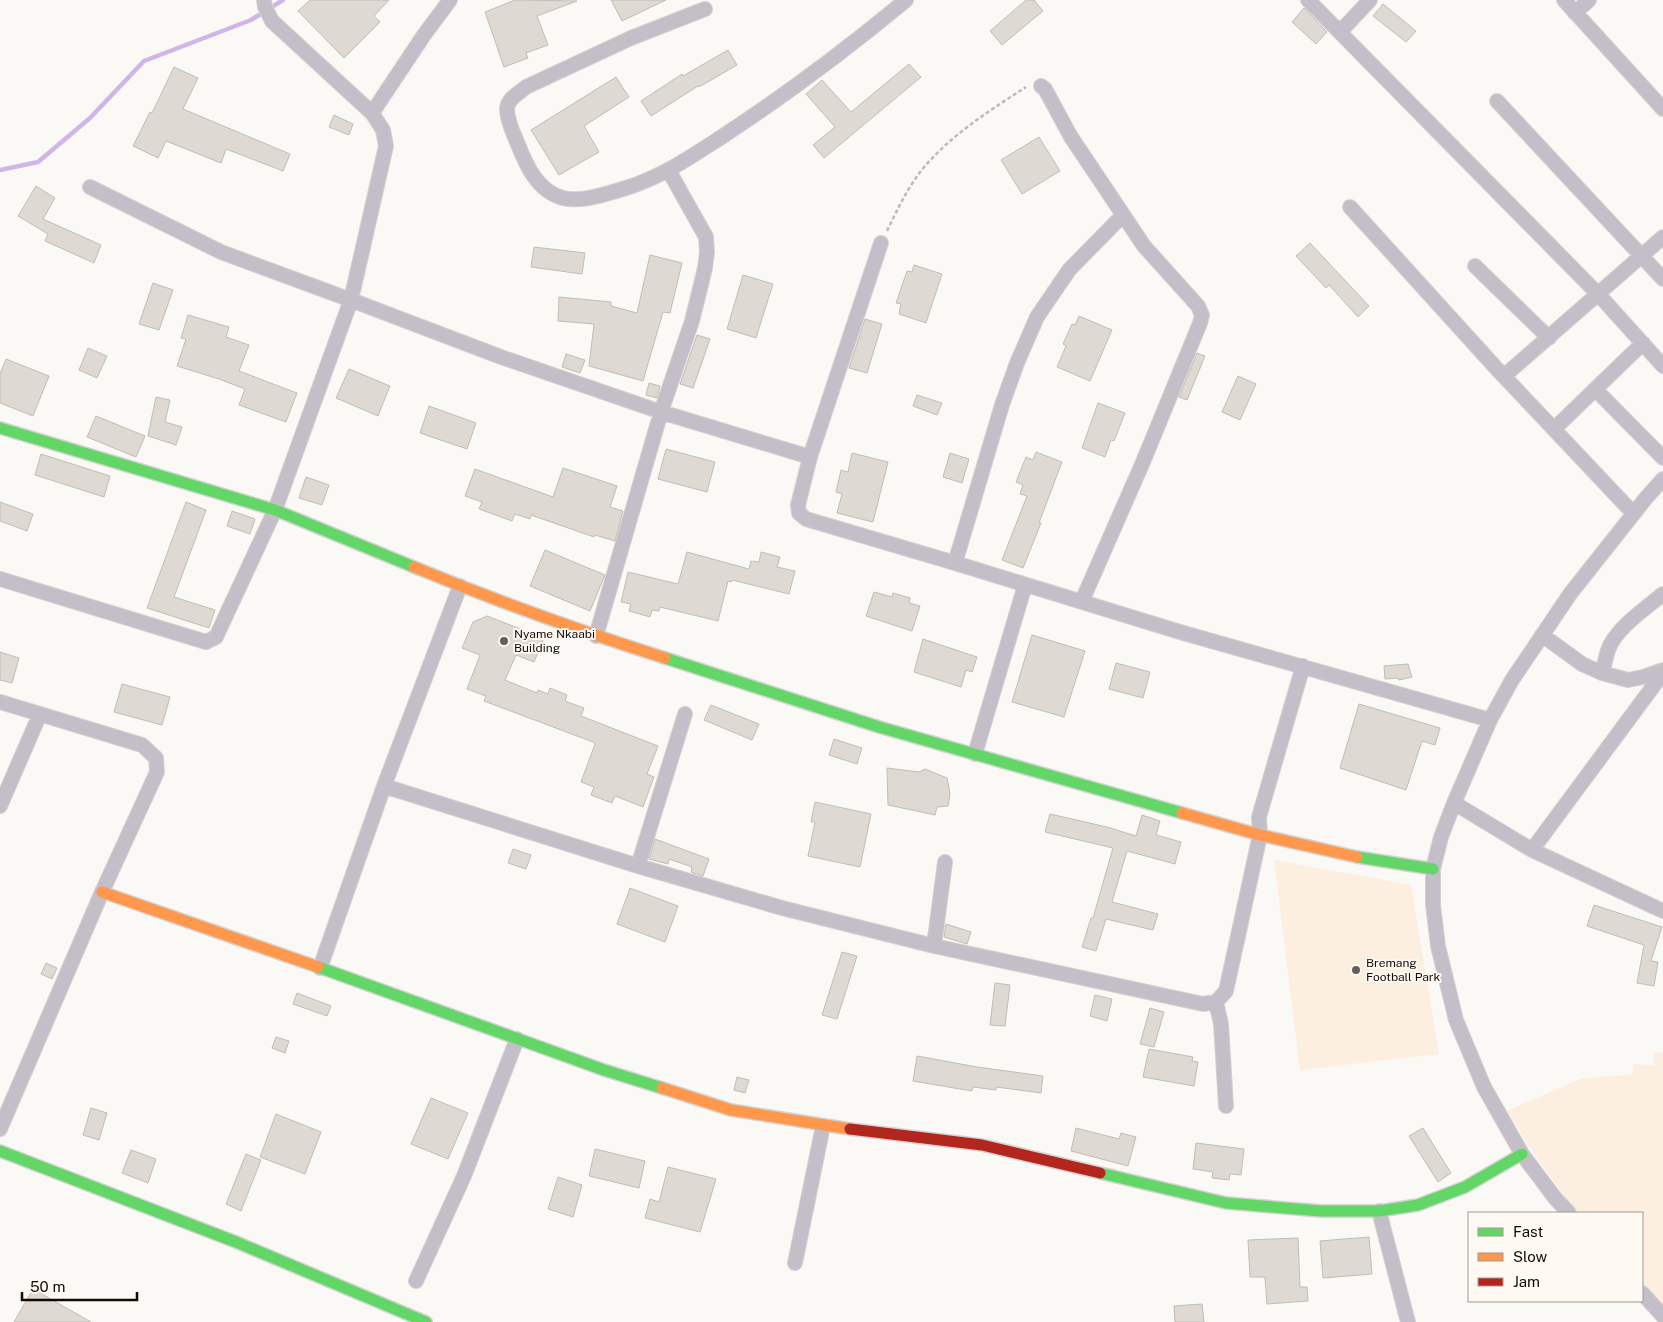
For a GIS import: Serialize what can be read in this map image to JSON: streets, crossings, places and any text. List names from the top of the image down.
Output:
{
  "places": ["Nyame Nkaabi Building", "Bremang Football Park"],
  "legend": ["Fast", "Slow", "Jam"],
  "scale_bar": "50 m"
}
